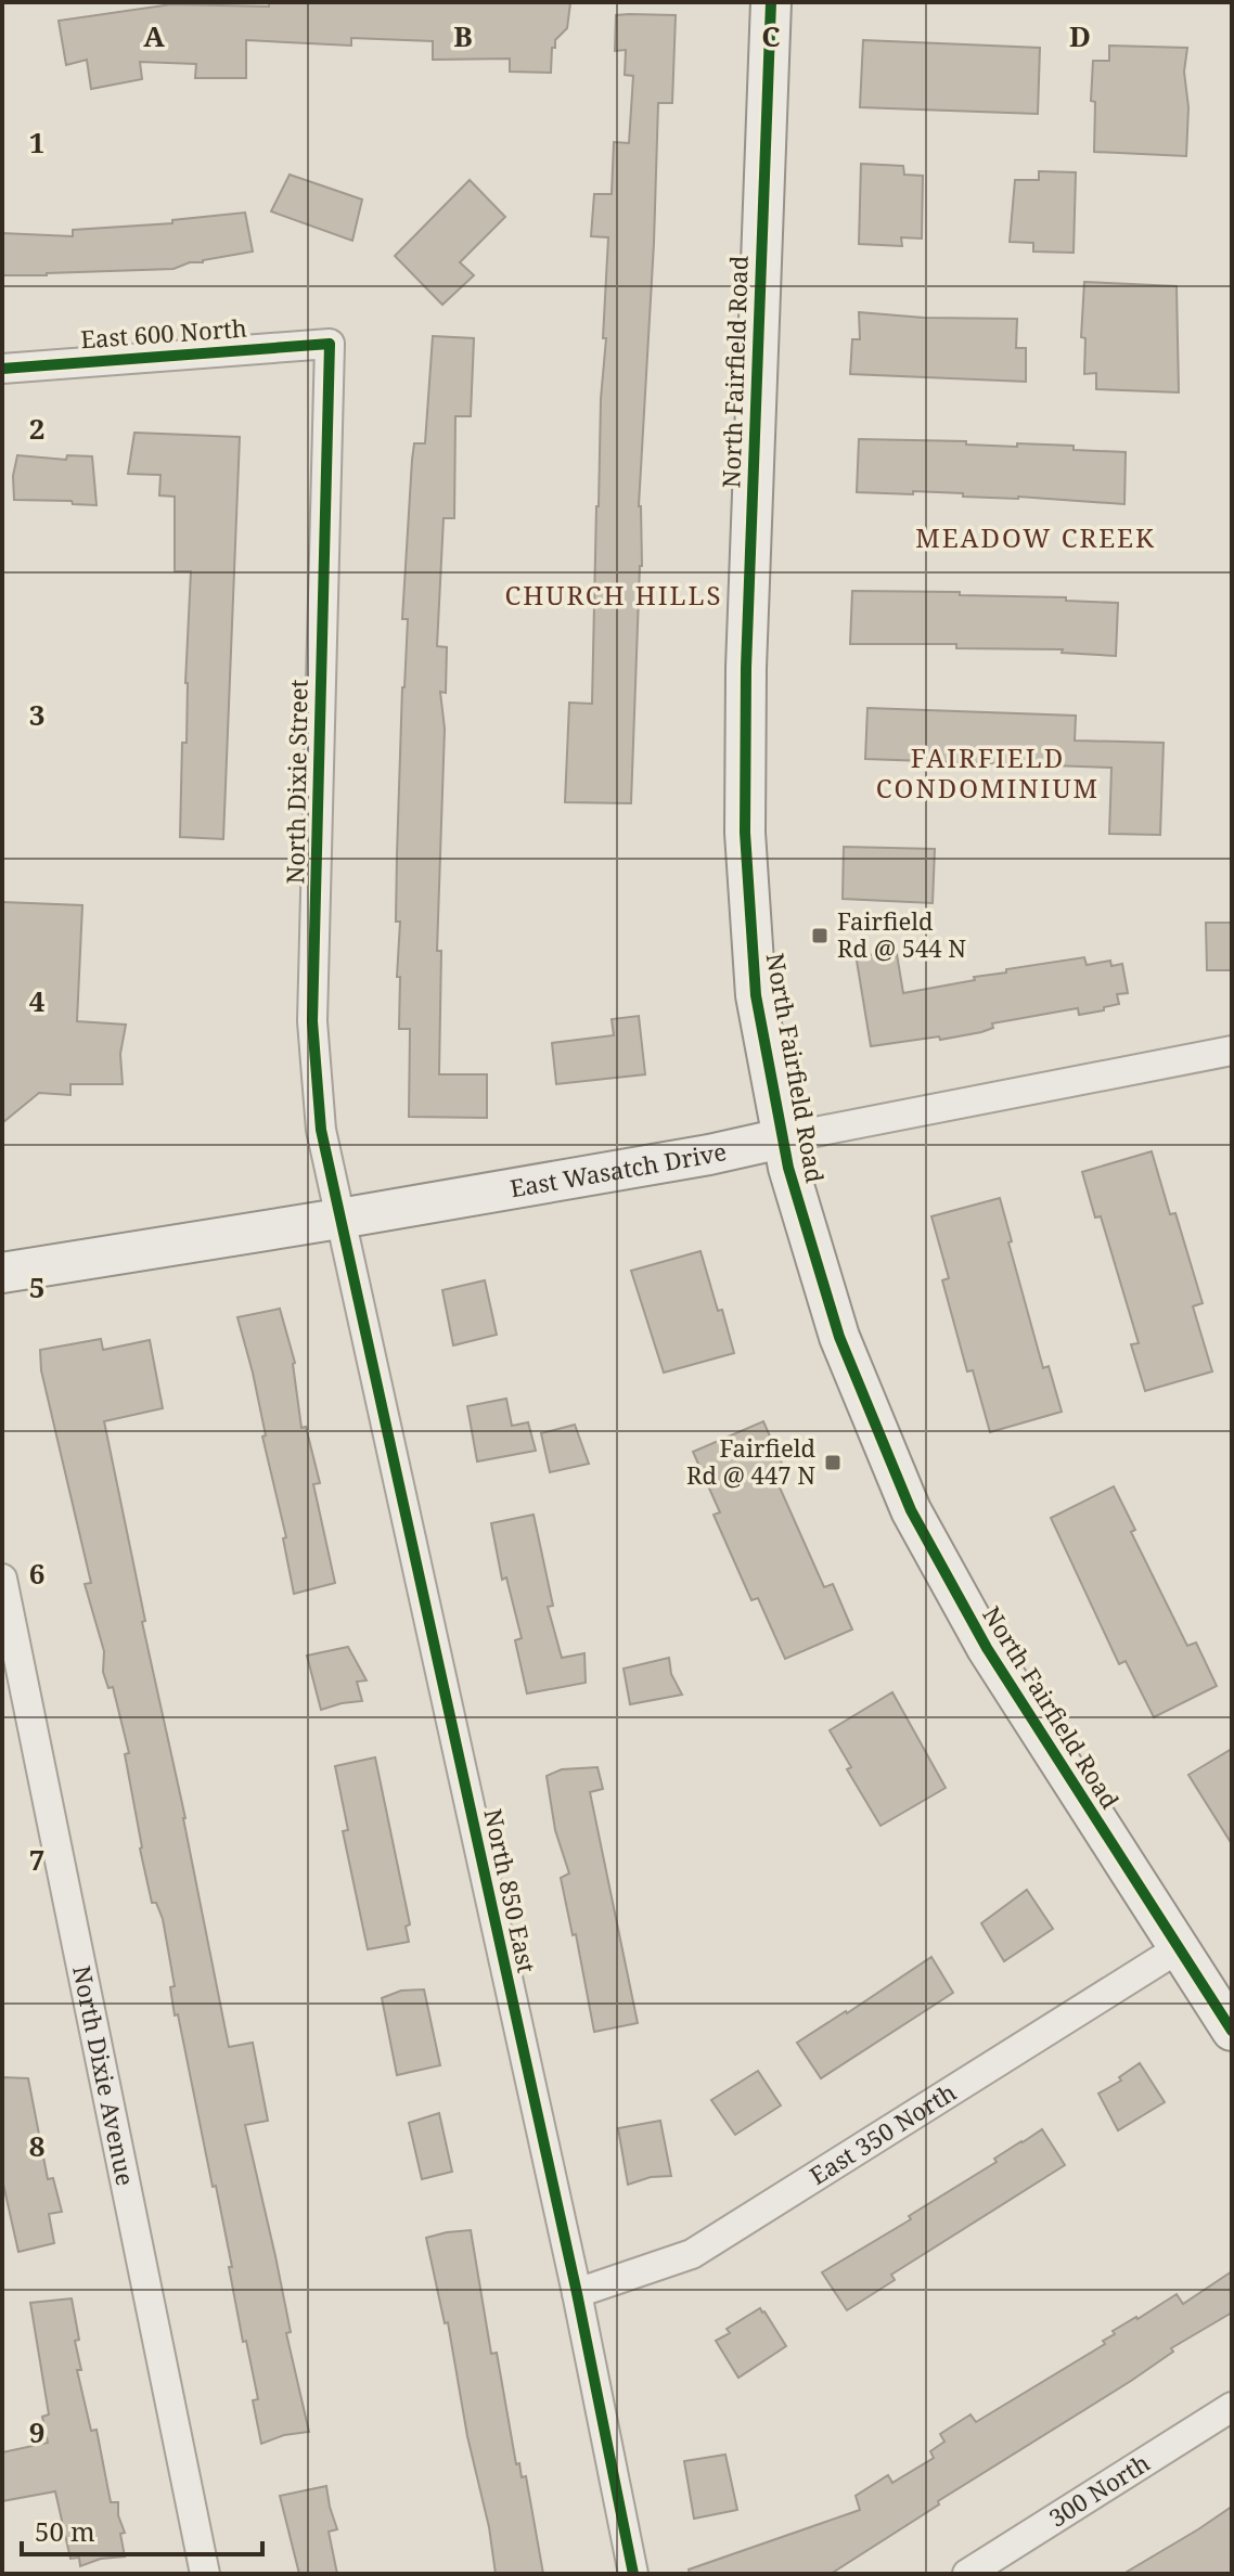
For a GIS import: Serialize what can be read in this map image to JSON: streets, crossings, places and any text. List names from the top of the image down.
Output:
{
  "streets": {
    "main road": ["North Fairfield Road", "East Wasatch Drive"],
    "street": [
      "East 600 North",
      "North Dixie Street",
      "North 850 East",
      "North Dixie Avenue",
      "East 350 North",
      "300 North"
    ]
  },
  "crossings": [
    ["East 600 North", "North Dixie Street"],
    ["North Fairfield Road", "East Wasatch Drive"],
    ["North Fairfield Road", "East 350 North"],
    ["North Dixie Street", "East Wasatch Drive"],
    ["North Dixie Street", "North 850 East"],
    ["East Wasatch Drive", "North 850 East"],
    ["North 850 East", "East 350 North"]
  ],
  "districts": ["MEADOW CREEK", "CHURCH HILLS", "FAIRFIELD CONDOMINIUM"],
  "places": {
    "transit": ["Fairfield Rd @ 544 N", "Fairfield Rd @ 447 N"]
  },
  "scale_bar": "50 m",
  "grid": {
    "columns": [
      "A",
      "B",
      "C",
      "D"
    ],
    "rows": [
      "1",
      "2",
      "3",
      "4",
      "5",
      "6",
      "7",
      "8",
      "9"
    ]
  }
}
